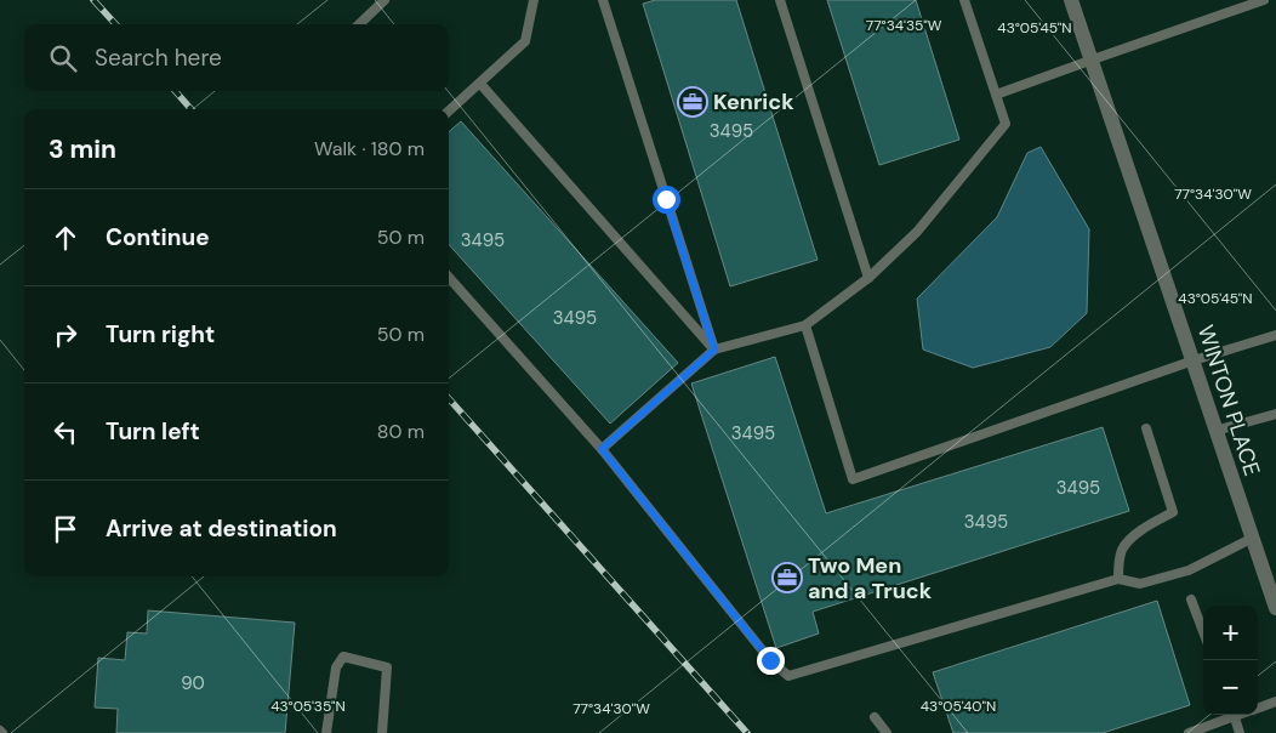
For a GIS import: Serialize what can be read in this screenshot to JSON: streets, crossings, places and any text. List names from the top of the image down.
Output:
{
  "streets": {
    "street": ["WINTON PLACE"]
  },
  "places": {
    "office": ["Kenrick", "Two Men and a Truck"]
  },
  "house_numbers": [
    "3495",
    "3495",
    "3495",
    "3495",
    "3495",
    "3495",
    "90"
  ],
  "page": {
    "search": "Search here",
    "heading": ["3 min", "Walk · 180 m"],
    "list": [
      ["Continue", "50 m"],
      ["Turn right", "50 m"],
      ["Turn left", "80 m"],
      "Arrive at destination"
    ],
    "map_buttons": ["+", "−"]
  },
  "coordinates": [
    "77°34'35\"W",
    "43°05'45\"N",
    "77°34'30\"W",
    "43°05'35\"N",
    "43°05'40\"N"
  ]
}
